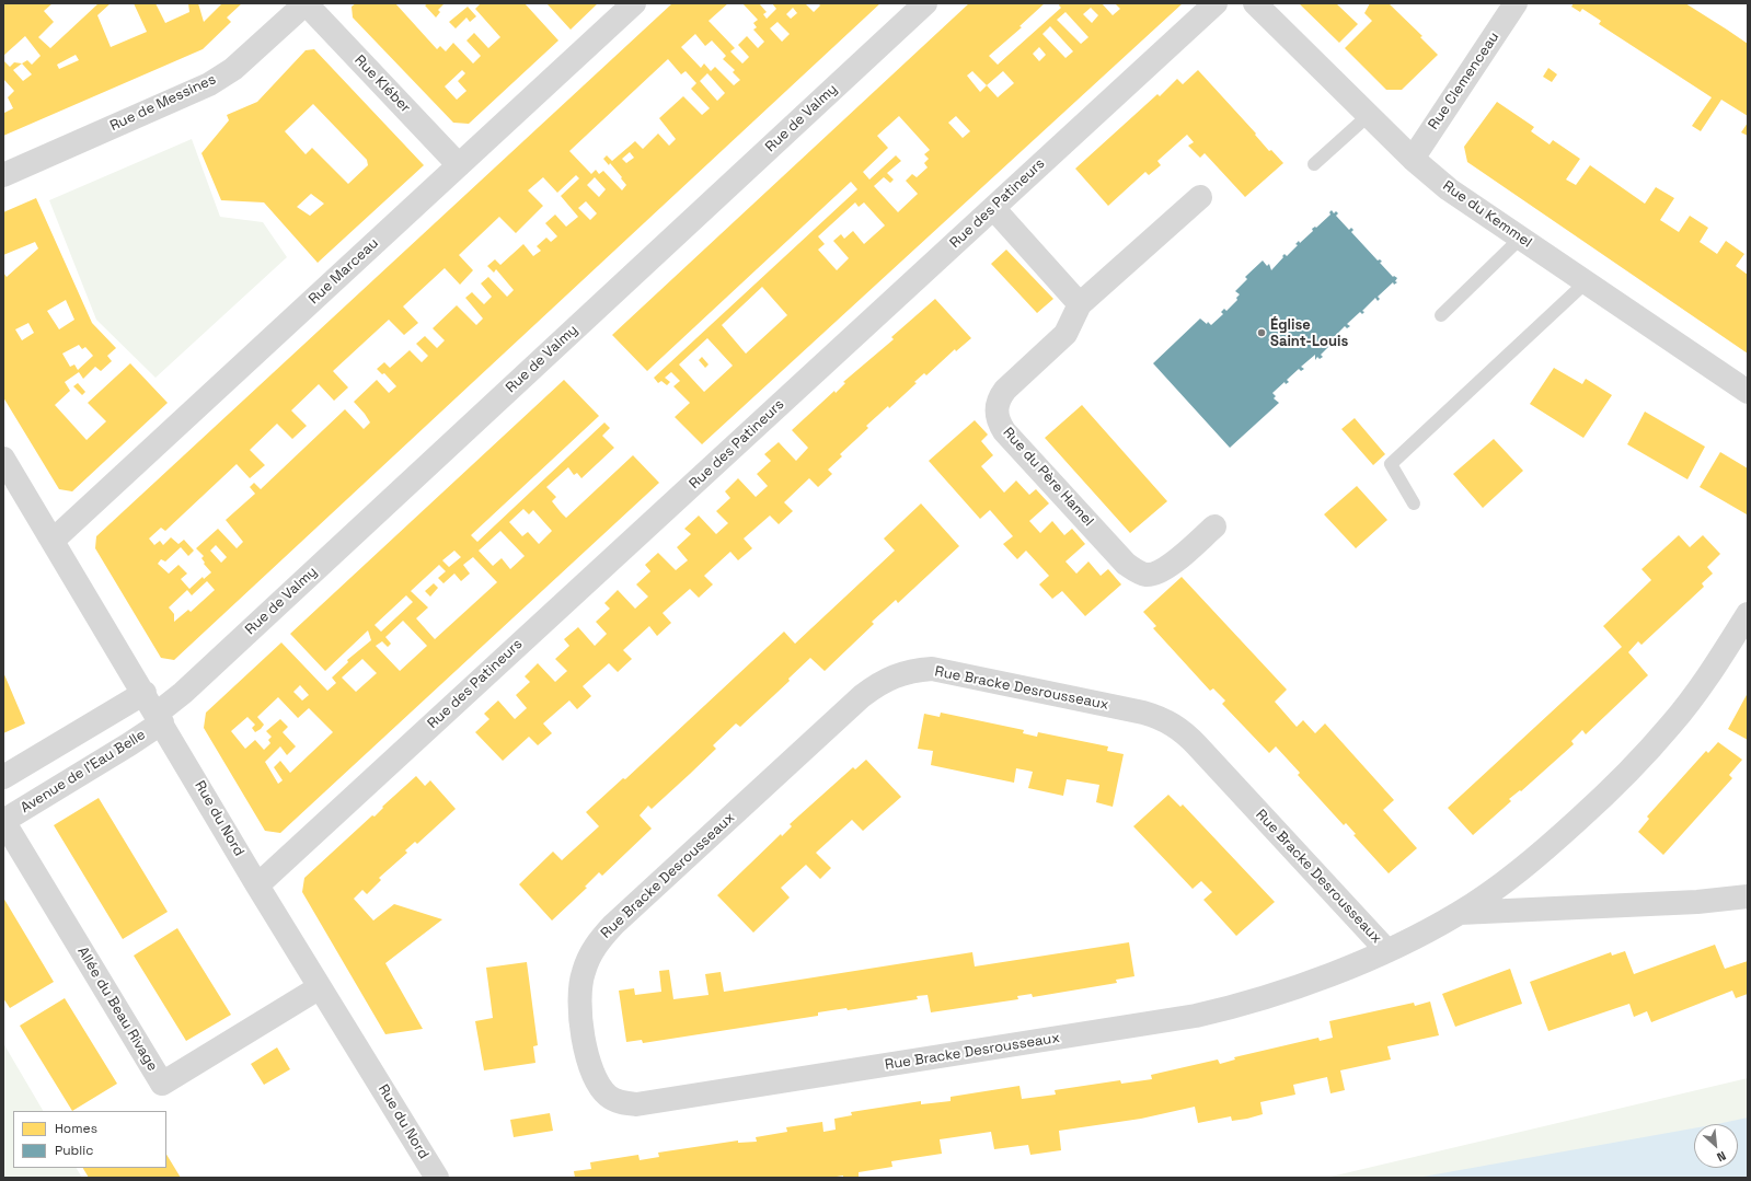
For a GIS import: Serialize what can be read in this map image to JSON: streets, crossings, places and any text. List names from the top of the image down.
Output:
{
  "streets": {
    "street": [
      "Rue Clemenceau",
      "Rue Kléber",
      "Rue de Messines",
      "Rue de Valmy",
      "Rue des Patineurs",
      "Rue du Kemmel",
      "Rue Marceau",
      "Rue du Père Hamel",
      "Rue Bracke Desrousseaux",
      "Avenue de l'Eau Belle",
      "Rue du Nord",
      "Allée du Beau Rivage"
    ]
  },
  "crossings": [
    ["Rue Clemenceau", "Rue du Kemmel"],
    ["Rue Kléber", "Rue de Messines"],
    ["Rue Kléber", "Rue Marceau"],
    ["Rue de Valmy", "Avenue de l'Eau Belle"],
    ["Rue de Valmy", "Rue du Nord"],
    ["Rue des Patineurs", "Rue du Nord"],
    ["Rue Marceau", "Rue du Nord"],
    ["Avenue de l'Eau Belle", "Rue du Nord"],
    ["Avenue de l'Eau Belle", "Allée du Beau Rivage"],
    ["Rue du Nord", "Allée du Beau Rivage"]
  ],
  "places": ["Église Saint-Louis"],
  "legend": ["Homes", "Public"],
  "north": "bottom right"
}
